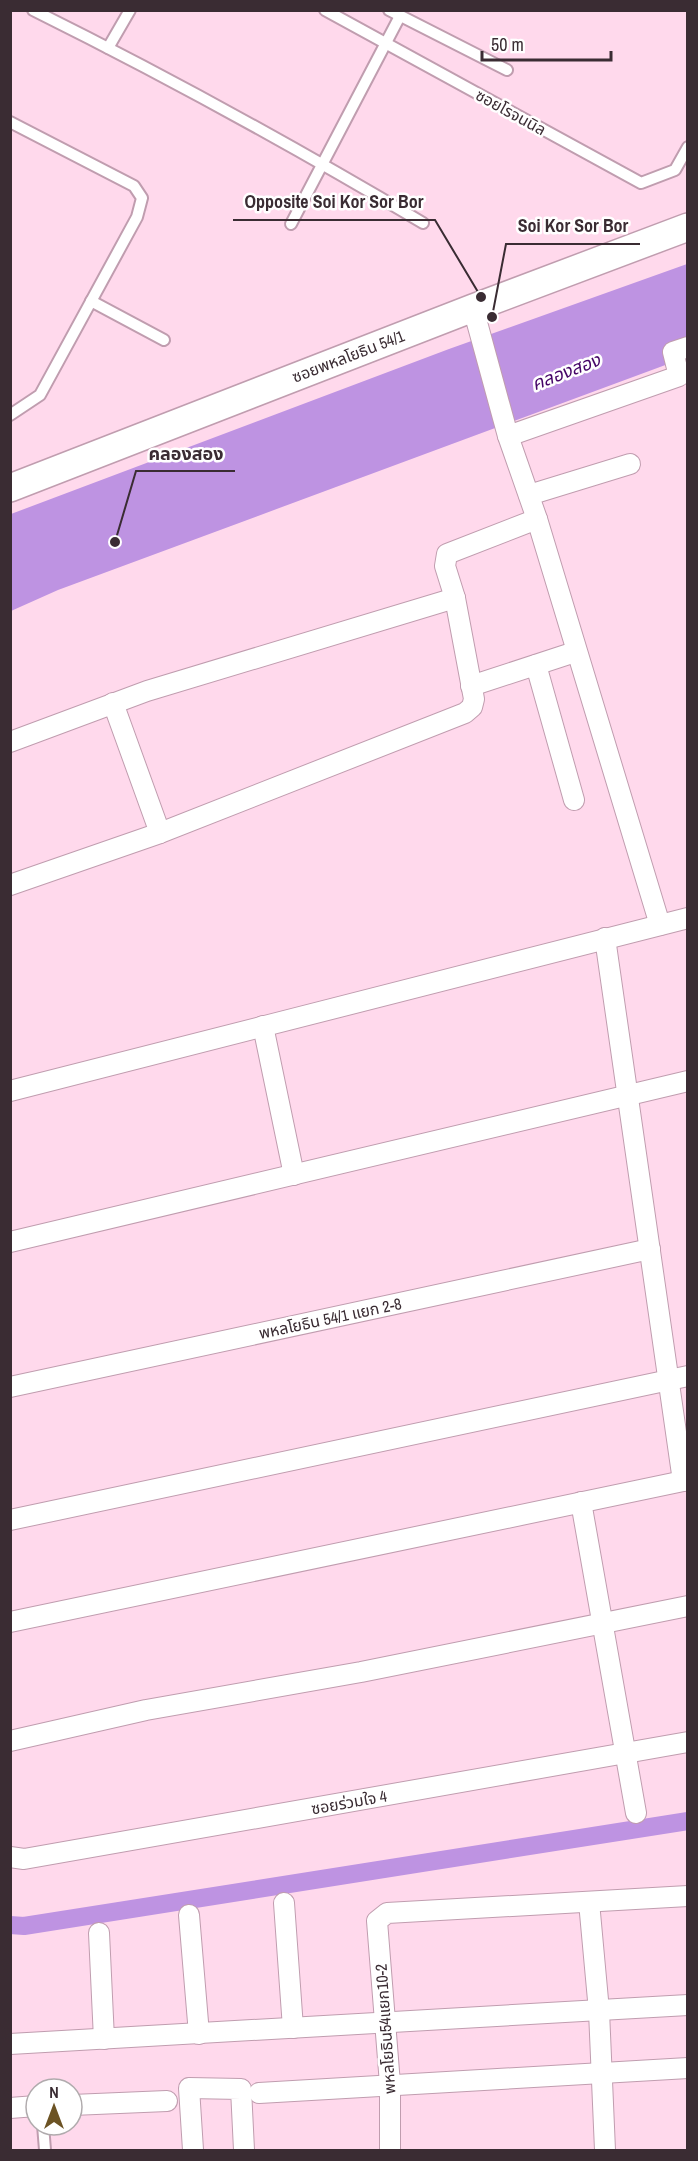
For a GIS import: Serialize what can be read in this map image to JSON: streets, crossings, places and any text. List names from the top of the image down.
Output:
{
  "streets": {
    "street": [
      "ซอยพหลโยธิน 54/1",
      "พหลโยธิน 54/1 แยก 2-8",
      "ซอยร่วมใจ 4",
      "พหลโยธิน54แยก10-2"
    ],
    "lane": ["ซอยโรจนนิล"]
  },
  "water": ["คลองสอง"],
  "places": ["Opposite Soi Kor Sor Bor", "Soi Kor Sor Bor", "คลองสอง"],
  "scale_bar": "50 m",
  "north": "top"
}
